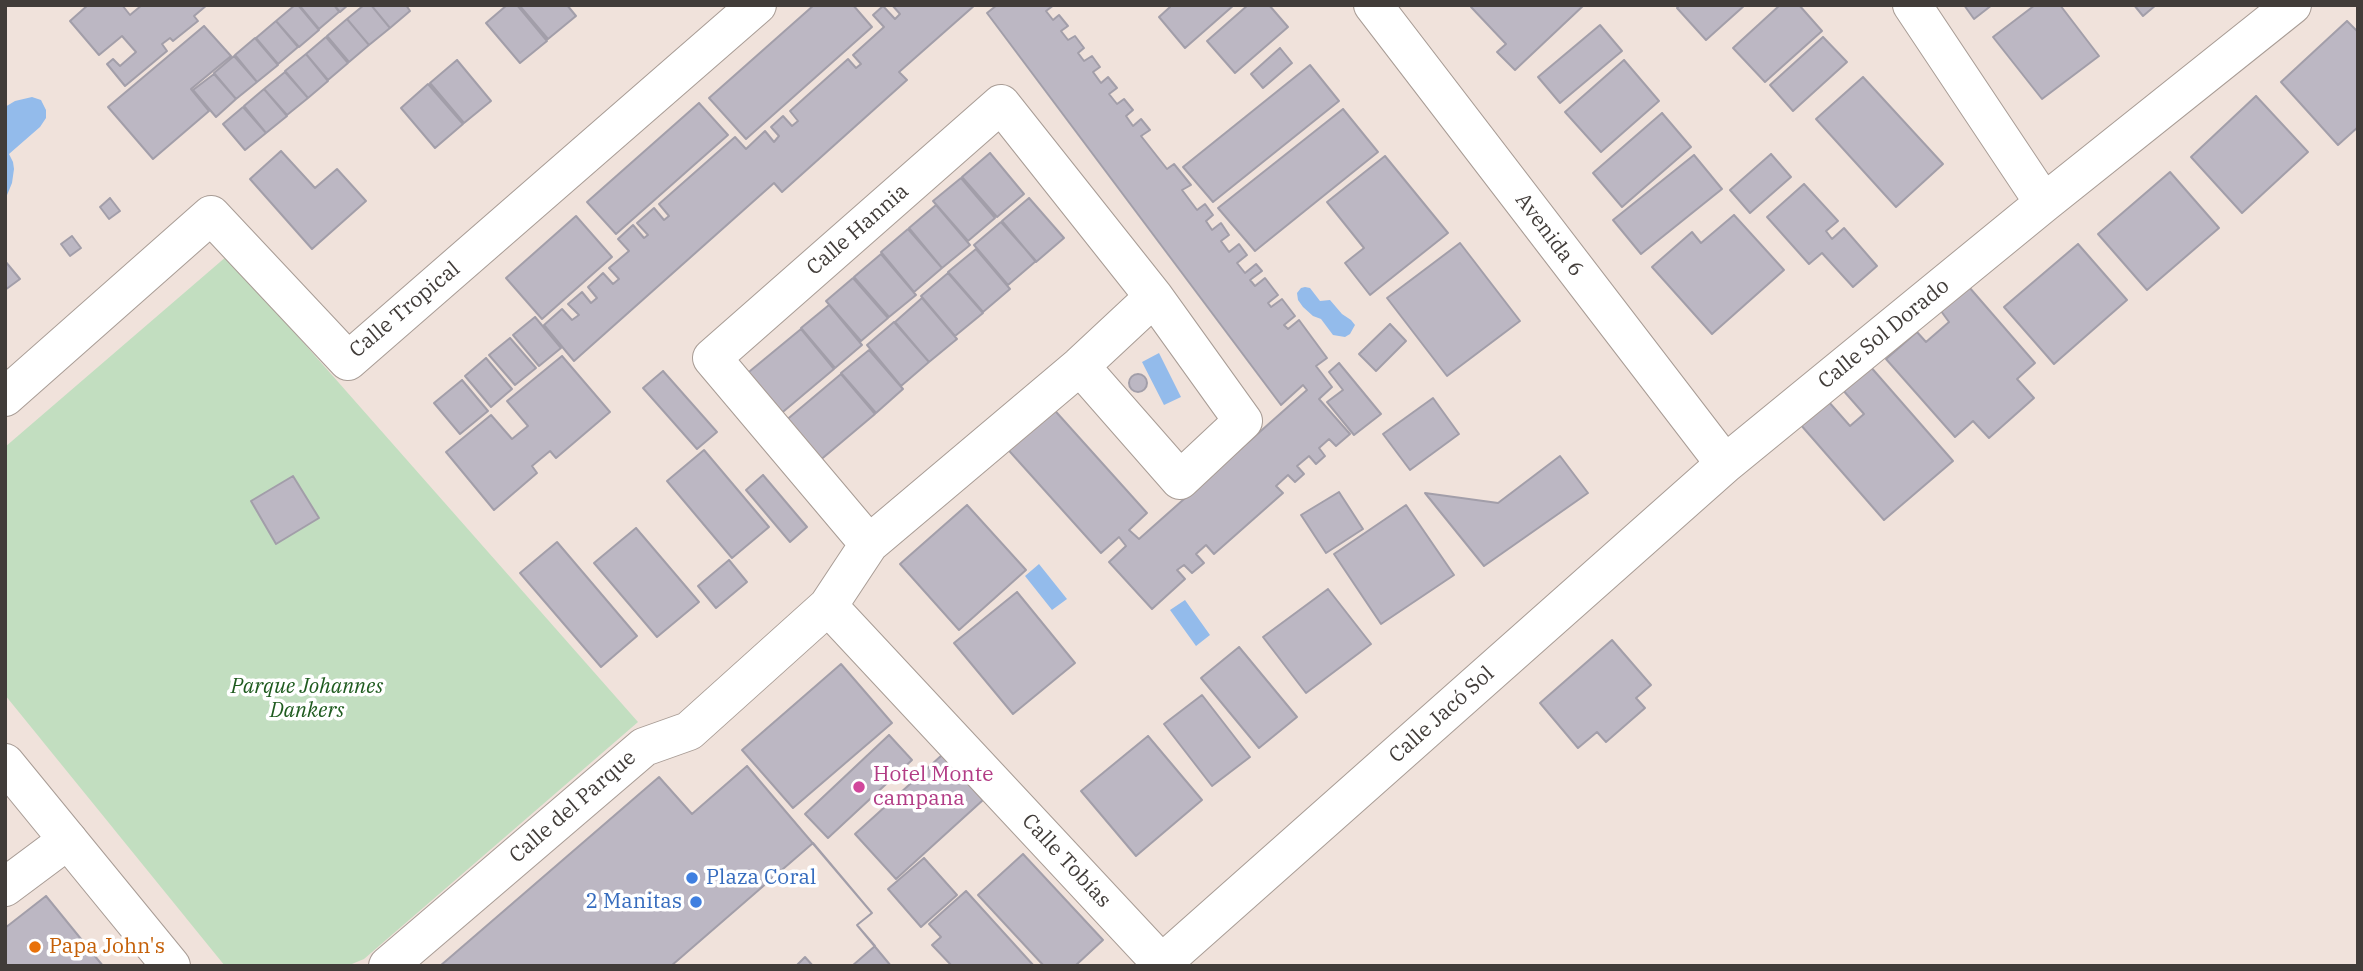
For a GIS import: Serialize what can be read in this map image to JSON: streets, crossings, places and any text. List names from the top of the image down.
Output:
{
  "streets": {
    "street": [
      "Calle Hannia",
      "Avenida 6",
      "Calle Tropical",
      "Calle Sol Dorado",
      "Calle Jacó Sol",
      "Calle del Parque",
      "Calle Tobías"
    ]
  },
  "crossings": [
    ["Avenida 6", "Calle Sol Dorado"],
    ["Avenida 6", "Calle Jacó Sol"],
    ["Calle Sol Dorado", "Calle Jacó Sol"],
    ["Calle Jacó Sol", "Calle Tobías"],
    ["Calle del Parque", "Calle Tobías"]
  ],
  "parks": ["Parque Johannes Dankers"],
  "places": [
    "Hotel Monte campana",
    "Plaza Coral",
    "2 Manitas",
    "Papa John's"
  ]
}
